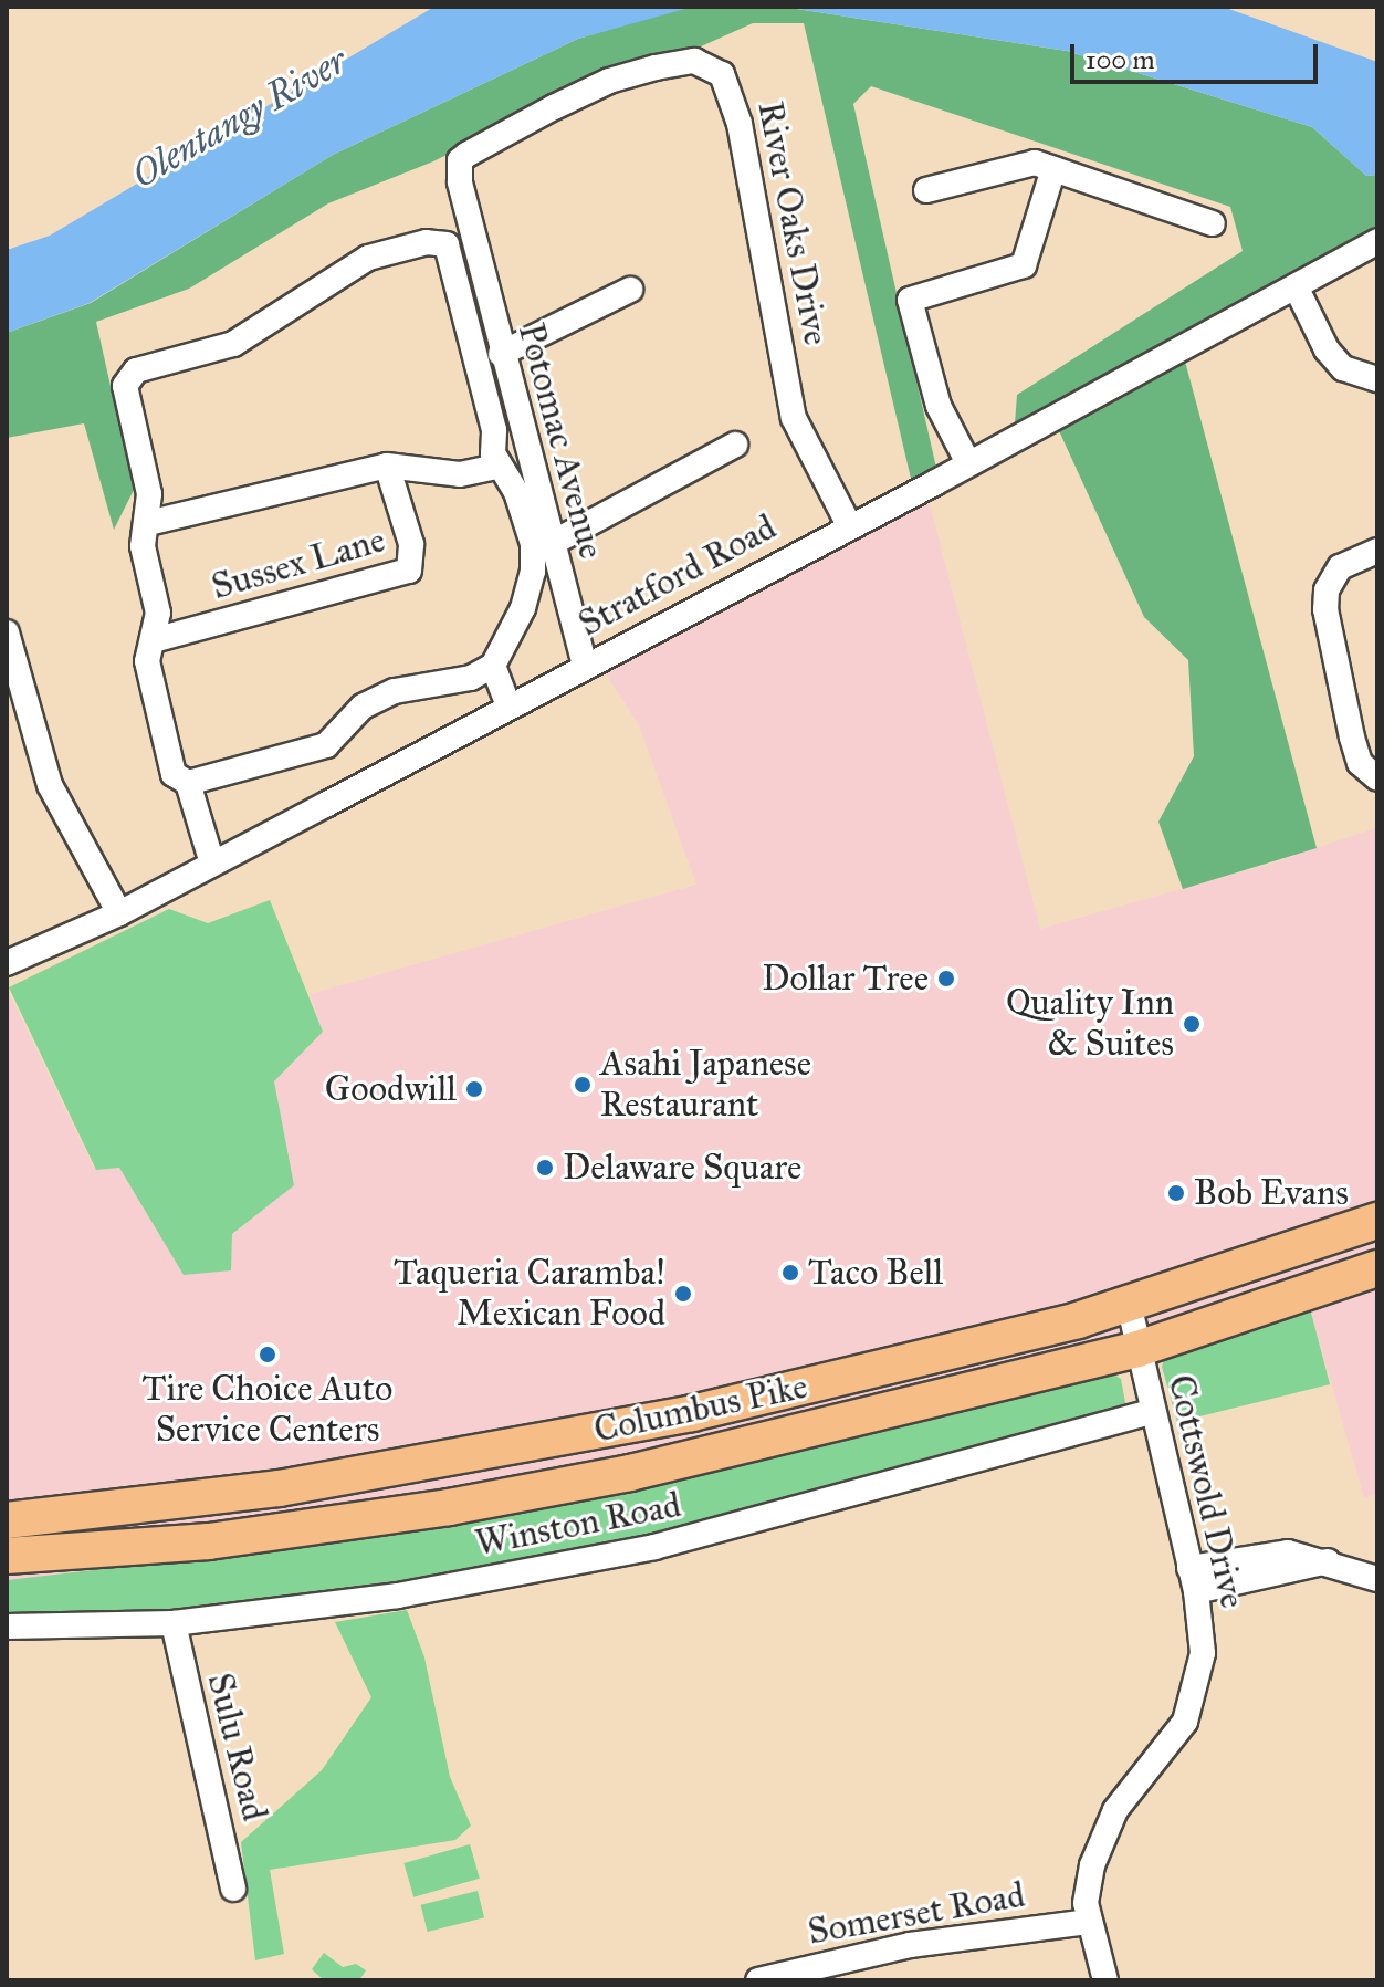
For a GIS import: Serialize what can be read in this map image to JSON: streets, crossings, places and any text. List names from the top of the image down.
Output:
{
  "streets": {
    "highway": ["Columbus Pike"],
    "street": [
      "River Oaks Drive",
      "Potomac Avenue",
      "Sussex Lane",
      "Stratford Road",
      "Cottswold Drive",
      "Winston Road",
      "Sulu Road",
      "Somerset Road"
    ]
  },
  "crossings": [
    ["River Oaks Drive", "Potomac Avenue"],
    ["River Oaks Drive", "Stratford Road"],
    ["Potomac Avenue", "Stratford Road"],
    ["Columbus Pike", "Cottswold Drive"],
    ["Cottswold Drive", "Winston Road"],
    ["Cottswold Drive", "Somerset Road"],
    ["Winston Road", "Sulu Road"]
  ],
  "water": ["Olentangy River"],
  "places": [
    "Dollar Tree",
    "Quality Inn & Suites",
    "Asahi Japanese Restaurant",
    "Goodwill",
    "Delaware Square",
    "Bob Evans",
    "Taco Bell",
    "Taqueria Caramba! Mexican Food",
    "Tire Choice Auto Service Centers"
  ],
  "scale_bar": "100 m"
}
